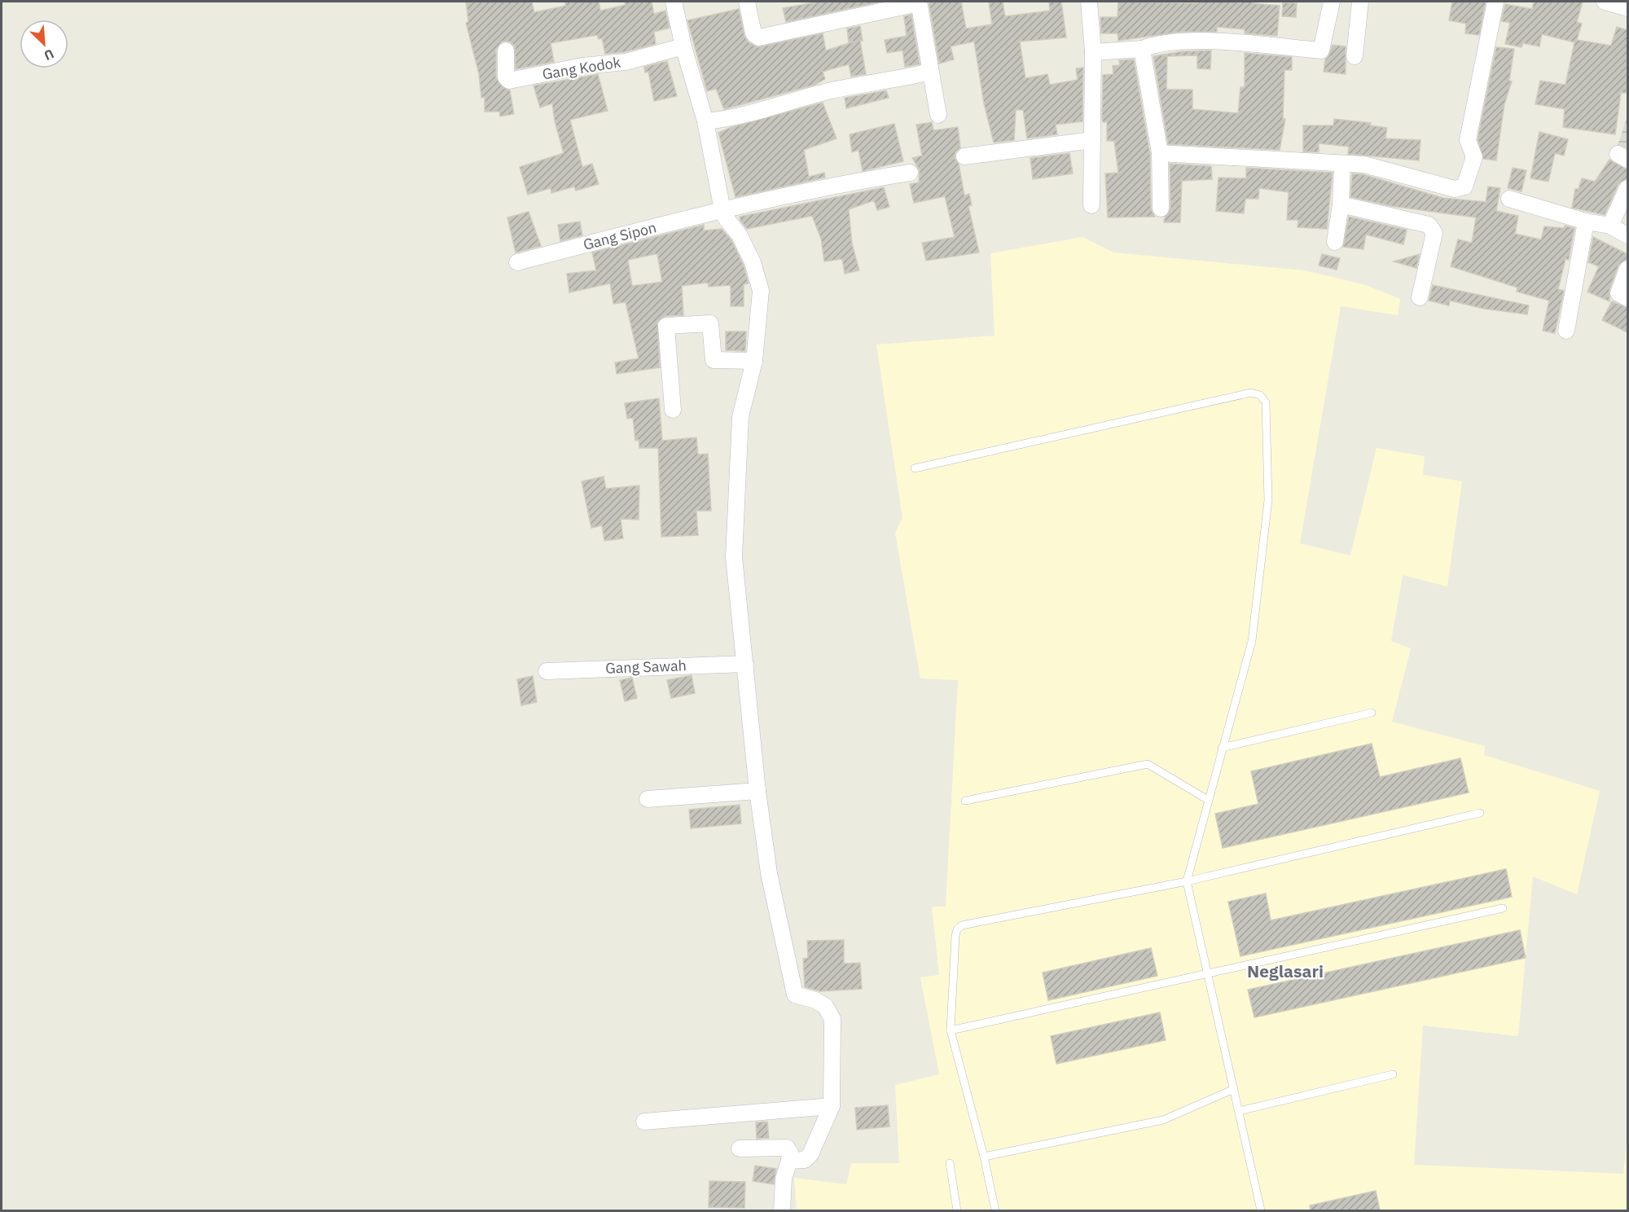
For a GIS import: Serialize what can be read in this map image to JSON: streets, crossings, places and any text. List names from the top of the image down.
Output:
{
  "streets": {
    "street": ["Gang Kodok", "Gang Sipon", "Gang Sawah"]
  },
  "districts": ["Neglasari"],
  "north": "bottom right"
}
